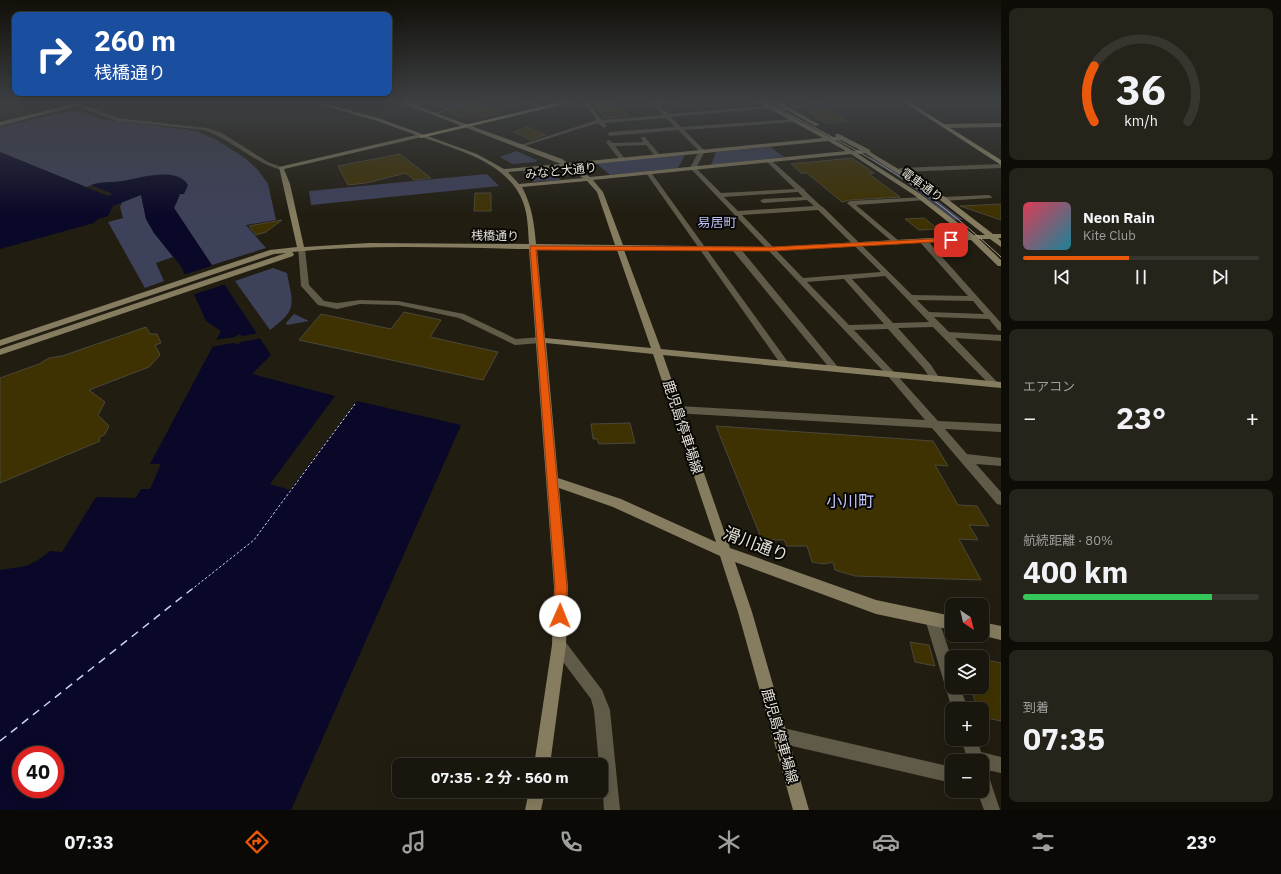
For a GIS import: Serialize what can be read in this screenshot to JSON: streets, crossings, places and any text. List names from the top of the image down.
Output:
{
  "streets": {
    "street": [
      "みなと大通り",
      "電車通り",
      "桟橋通り",
      "鹿児島停車場線",
      "滑川通り"
    ]
  },
  "crossings": [
    ["みなと大通り", "電車通り"],
    ["みなと大通り", "鹿児島停車場線"],
    ["電車通り", "桟橋通り"],
    ["桟橋通り", "鹿児島停車場線"],
    ["鹿児島停車場線", "滑川通り"]
  ],
  "districts": ["易居町", "小川町"],
  "north": "bottom right",
  "page": {
    "turn": ["260 m", "桟橋通り"],
    "song": ["Neon Rain", "Kite Club"],
    "tile": [
      "エアコン",
      ["航続距離 · 80%", "400 km"],
      ["到着", "07:35"]
    ],
    "heat": ["−", "23°", "+"],
    "map_buttons": ["+", "−"],
    "limit": "40",
    "trip": "07:35 · 2 分 · 560 m",
    "tabs": ["07:33", "23°"],
    "gauge": ["36", "km/h"]
  }
}
